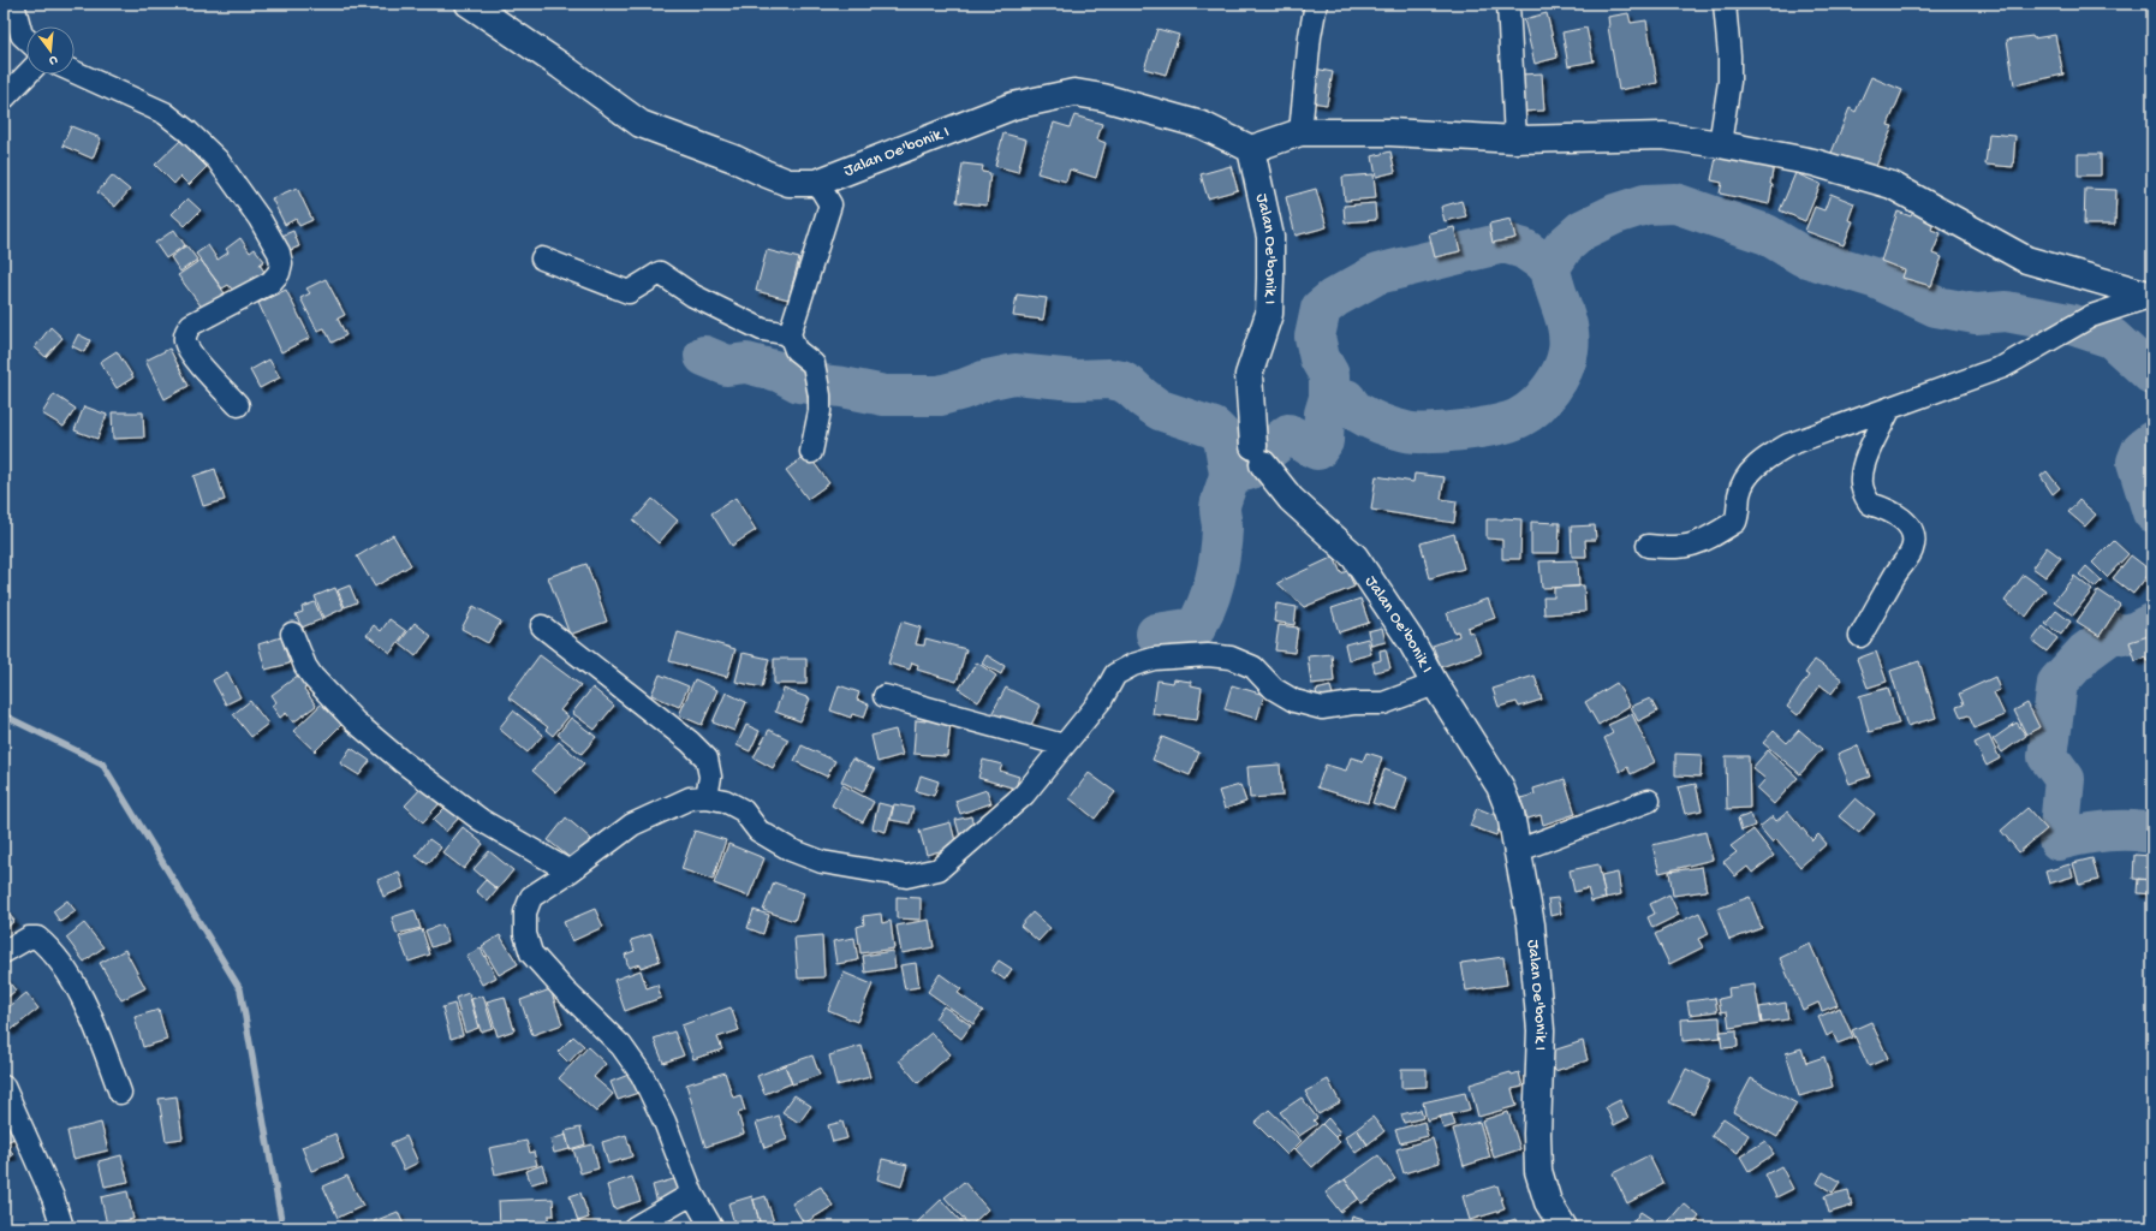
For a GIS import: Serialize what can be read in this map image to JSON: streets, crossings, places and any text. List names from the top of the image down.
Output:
{
  "streets": {
    "street": ["Jalan Oe'bonik I"]
  },
  "north": "bottom"
}
